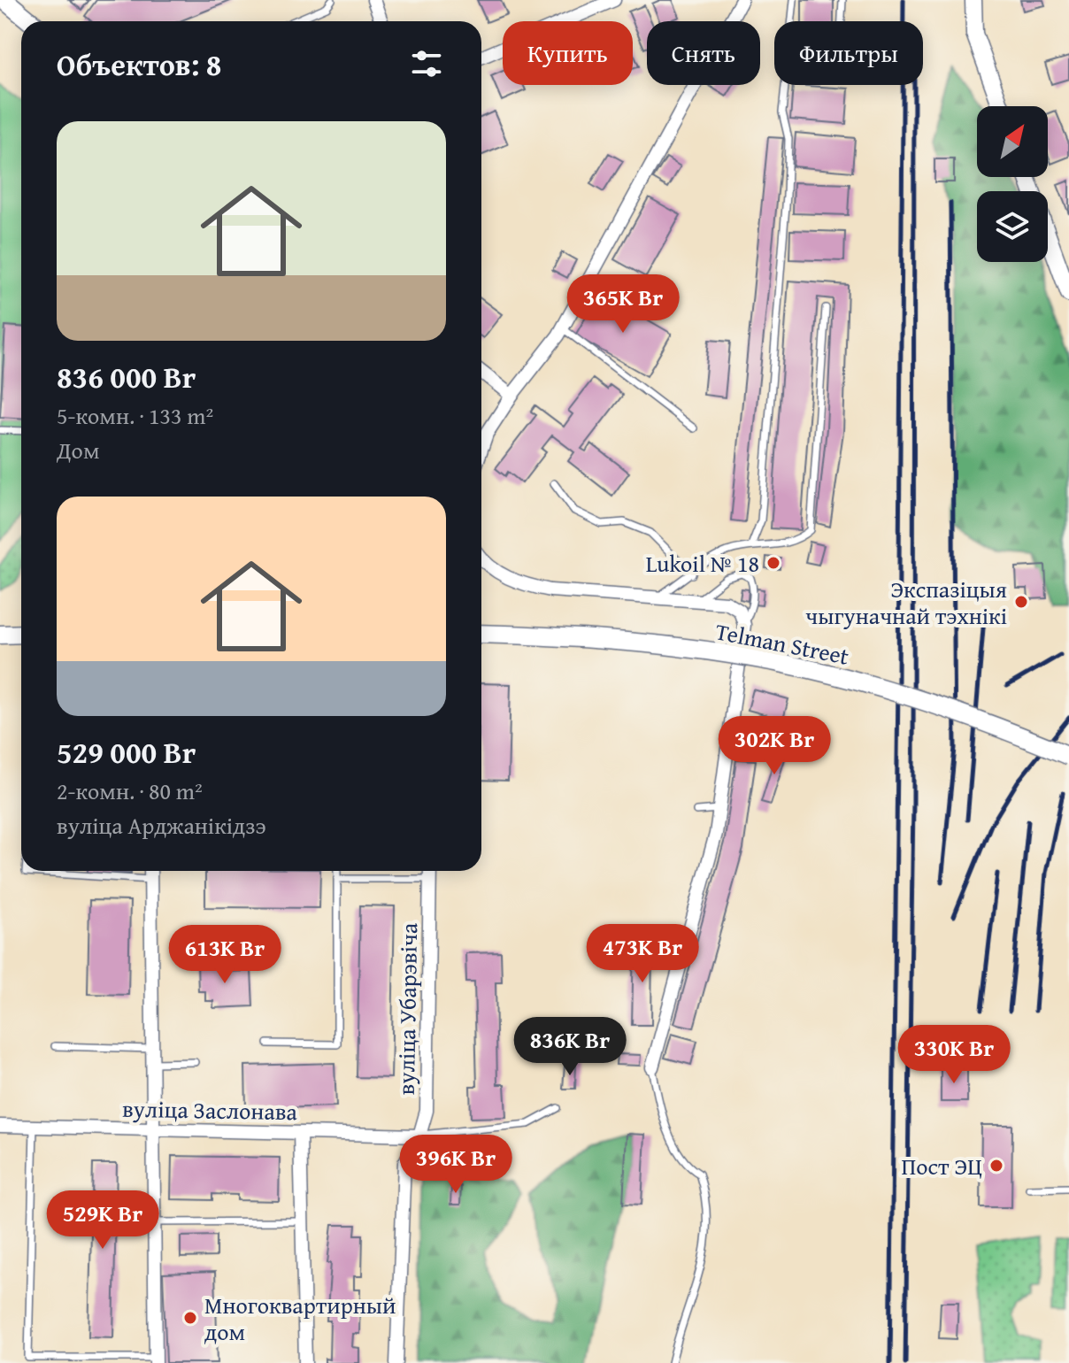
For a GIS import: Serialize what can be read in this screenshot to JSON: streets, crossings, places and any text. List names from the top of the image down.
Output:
{
  "streets": {
    "main road": ["Telman Street"],
    "street": ["вуліца Убарэвіча", "вуліца Заслонава"]
  },
  "crossings": [
    ["вуліца Убарэвіча", "вуліца Заслонава"]
  ],
  "places": [
    "Lukoil № 18",
    "Экспазіцыя чыгуначнай тэхнікі",
    "Пост ЭЦ",
    "Многоквартирный дом"
  ],
  "north": "top right",
  "page": {
    "chip": ["Купить", "Снять", "Фильтры"],
    "heading": "Объектов: 8",
    "list": [
      {
        "name": "836 000 Br",
        "note": "5-комн. · 133 m² · Дом"
      },
      {
        "name": "529 000 Br",
        "note": "2-комн. · 80 m² · вуліца Арджанікідзэ"
      }
    ],
    "price": [
      "365K Br",
      "302K Br",
      "473K Br",
      "613K Br",
      "836K Br",
      "330K Br",
      "396K Br",
      "529K Br"
    ]
  }
}
